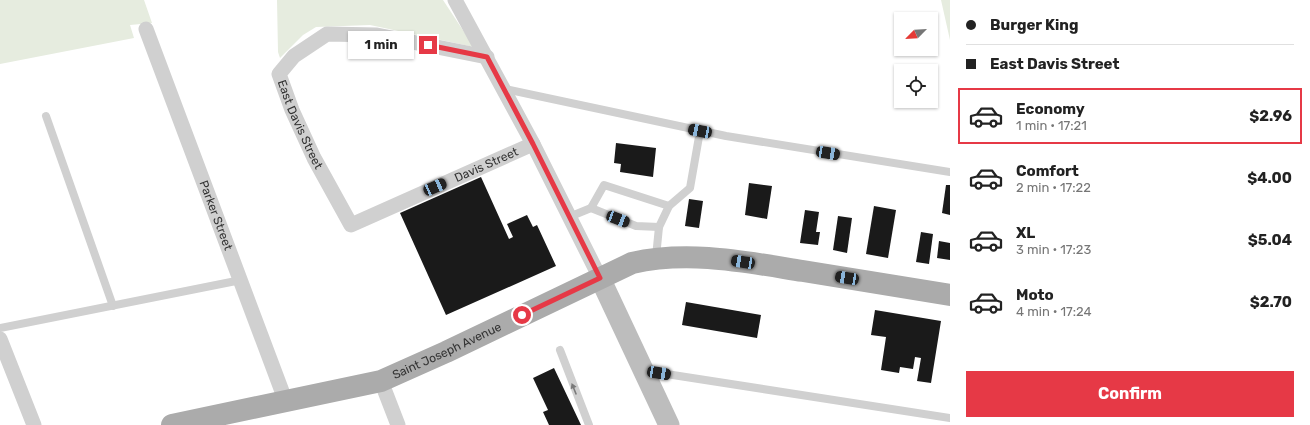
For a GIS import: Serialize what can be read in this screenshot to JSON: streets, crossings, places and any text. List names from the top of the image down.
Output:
{
  "streets": {
    "main road": ["Saint Joseph Avenue"],
    "street": ["East Davis Street", "Davis Street", "Parker Street"]
  },
  "crossings": [
    ["East Davis Street", "Davis Street"],
    ["Parker Street", "Saint Joseph Avenue"]
  ],
  "north": "bottom left",
  "page": {
    "banner": ["Burger King", "East Davis Street"],
    "bubble": "1 min",
    "list": [
      {
        "name": "Economy",
        "note": "1 min · 17:21",
        "value": "$2.96"
      },
      {
        "name": "Comfort",
        "note": "2 min · 17:22",
        "value": "$4.00"
      },
      {
        "name": "XL",
        "note": "3 min · 17:23",
        "value": "$5.04"
      },
      {
        "name": "Moto",
        "note": "4 min · 17:24",
        "value": "$2.70"
      }
    ],
    "buttons": "Confirm"
  }
}
